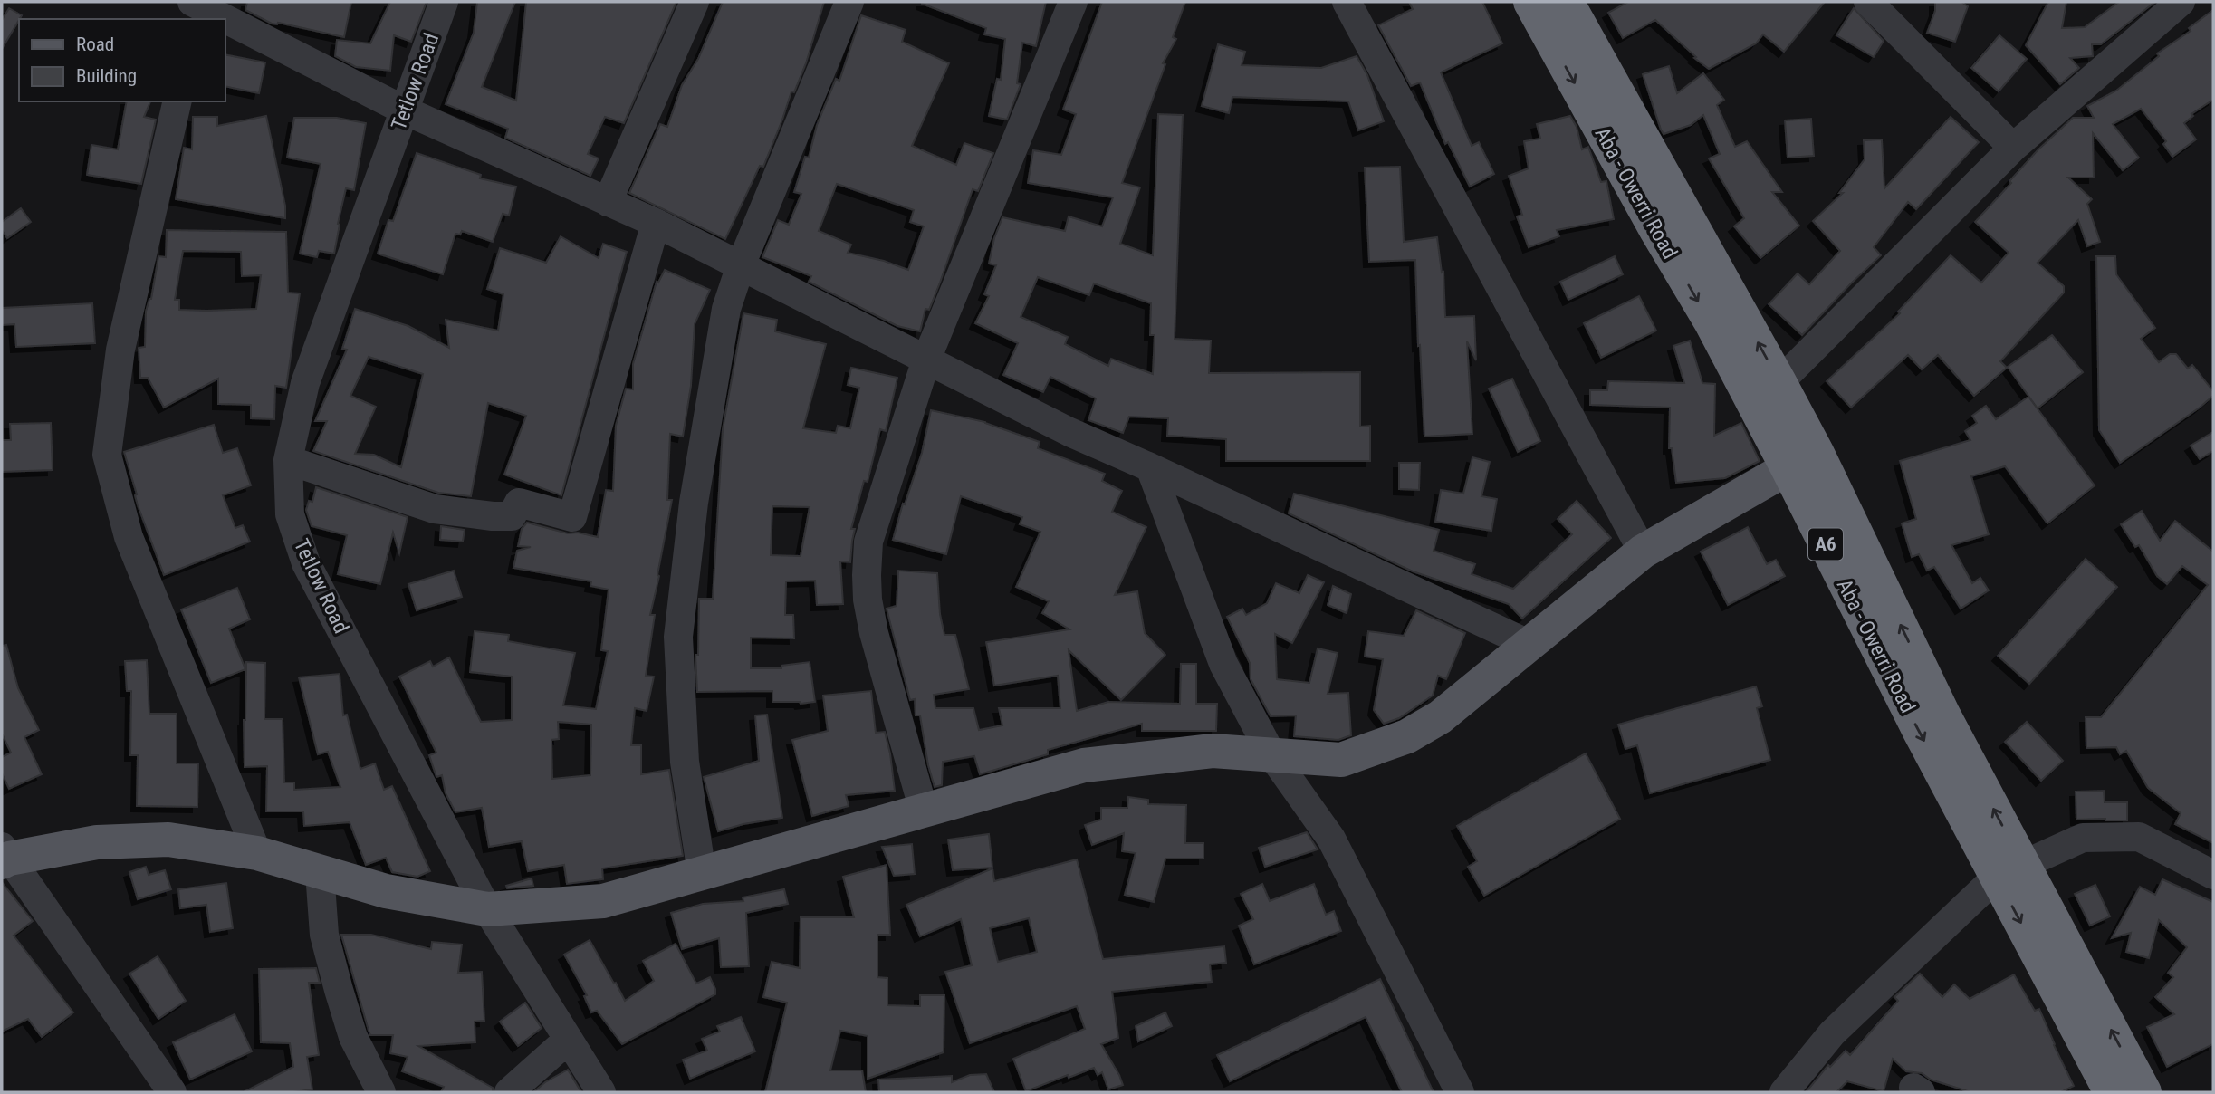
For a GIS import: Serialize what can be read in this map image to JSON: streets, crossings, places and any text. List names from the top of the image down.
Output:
{
  "streets": {
    "highway": ["Aba - Owerri Road", "A6"],
    "street": ["Tetlow Road"]
  },
  "legend": ["Road", "Building"]
}
